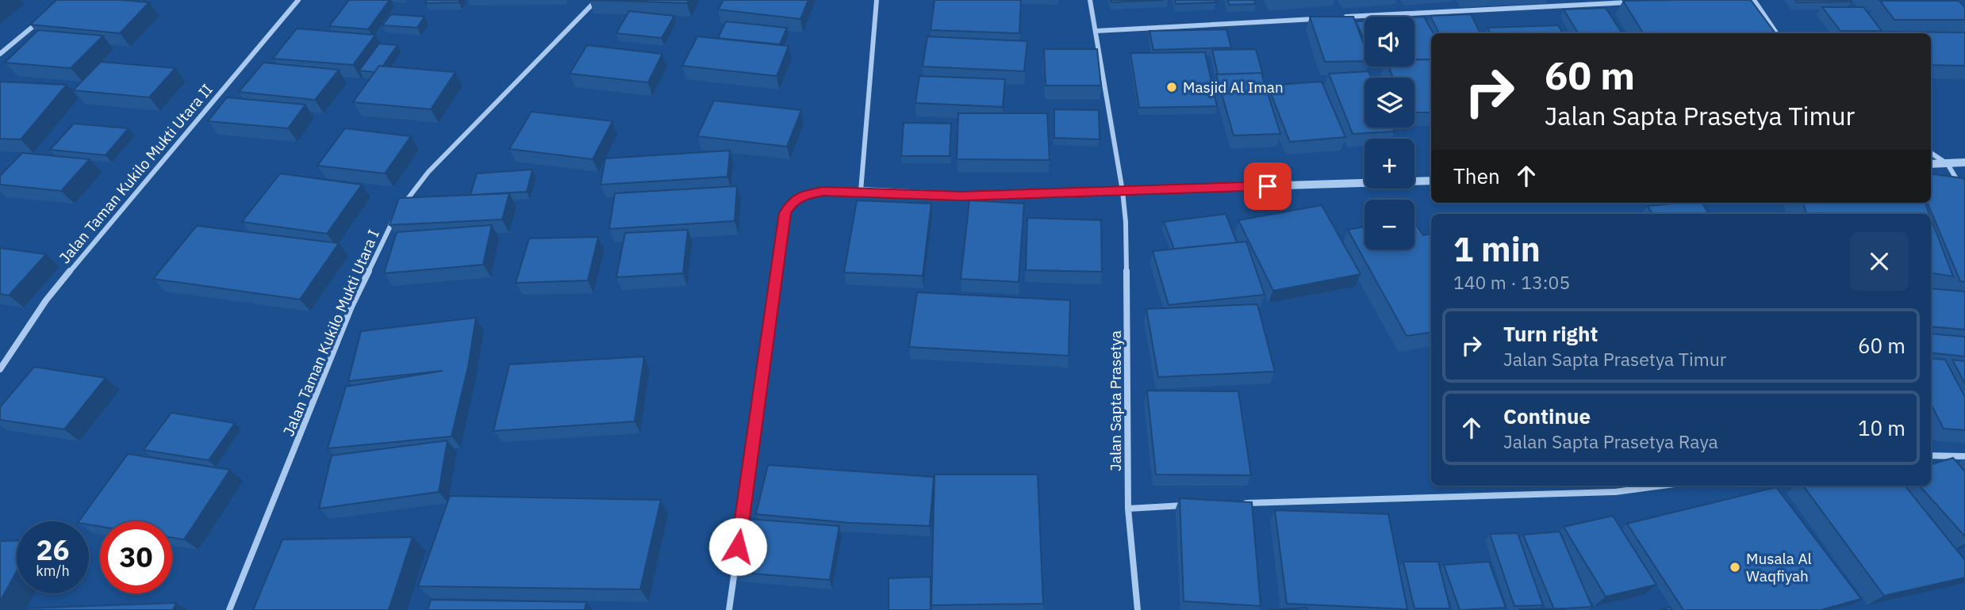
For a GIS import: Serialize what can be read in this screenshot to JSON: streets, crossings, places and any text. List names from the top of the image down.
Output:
{
  "streets": {
    "street": ["Jalan Taman Kukilo Mukti Utara II", "Jalan Taman Kukilo Mukti Utara I", "Jalan Sapta Prasetya"]
  },
  "places": ["Masjid Al Iman", "Musala Al Waqfiyah"],
  "page": {
    "map_buttons": ["+", "−"],
    "turn": ["60 m", "Jalan Sapta Prasetya Timur"],
    "then": "Then",
    "heading": ["1 min", "140 m · 13:05"],
    "list": [
      {
        "name": "Turn right",
        "note": "Jalan Sapta Prasetya Timur",
        "value": "60 m"
      },
      {
        "name": "Continue",
        "note": "Jalan Sapta Prasetya Raya",
        "value": "10 m"
      }
    ],
    "speed": "26 km/h",
    "limit": "30"
  }
}
